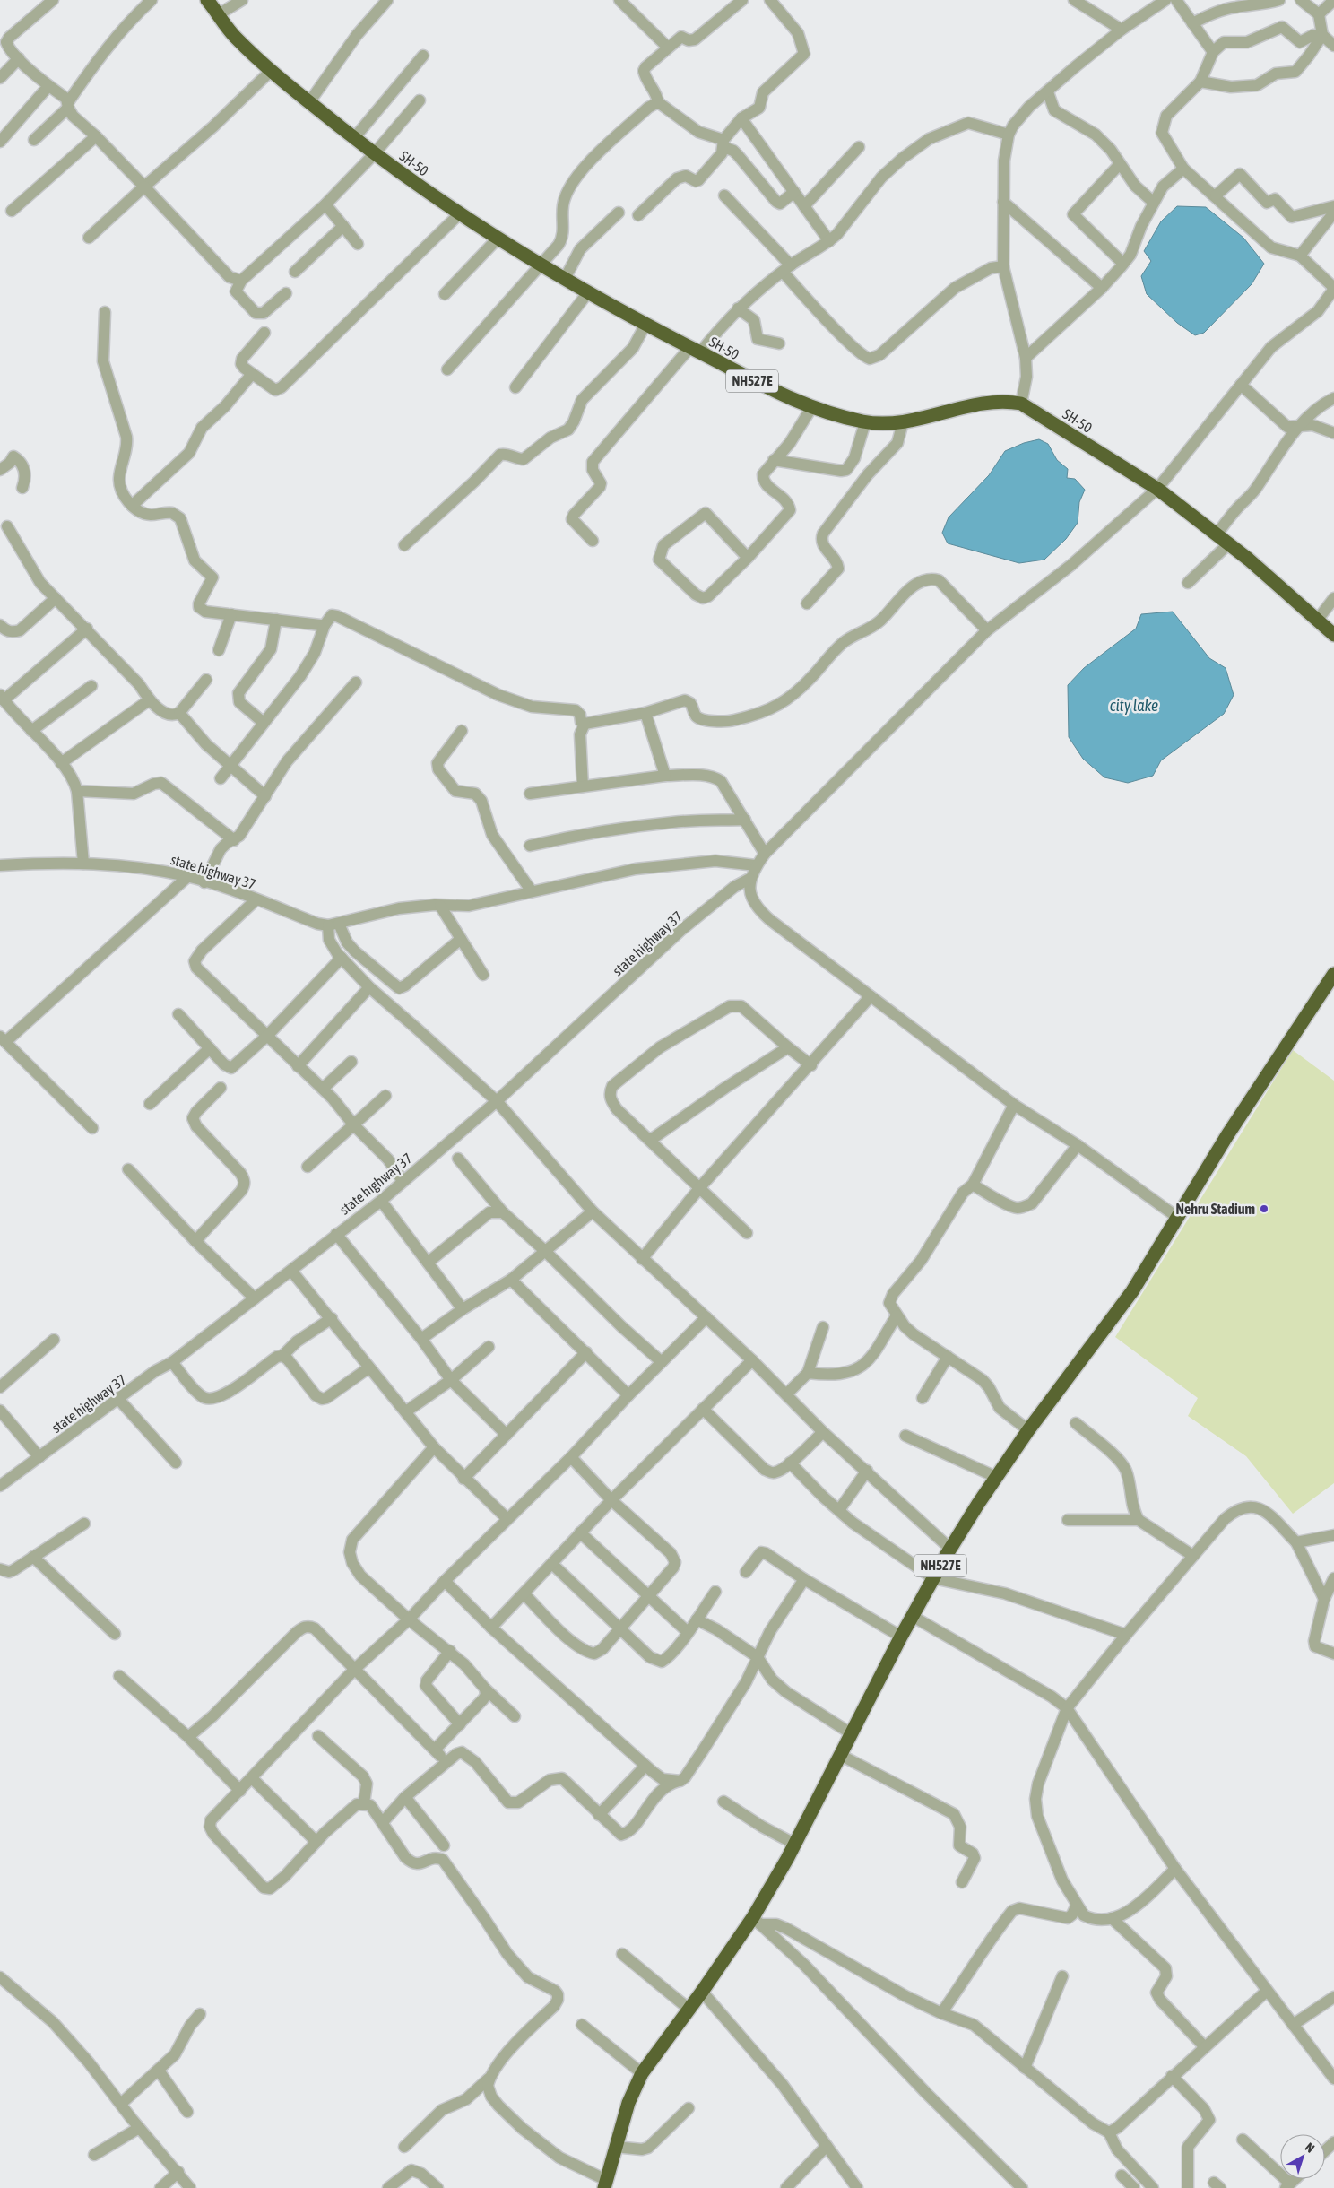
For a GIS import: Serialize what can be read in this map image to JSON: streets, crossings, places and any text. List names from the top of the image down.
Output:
{
  "streets": {
    "highway": ["SH-50", "NH527E"],
    "street": ["state highway 37"]
  },
  "water": ["city lake"],
  "places": ["Nehru Stadium"],
  "north": "top right"
}
